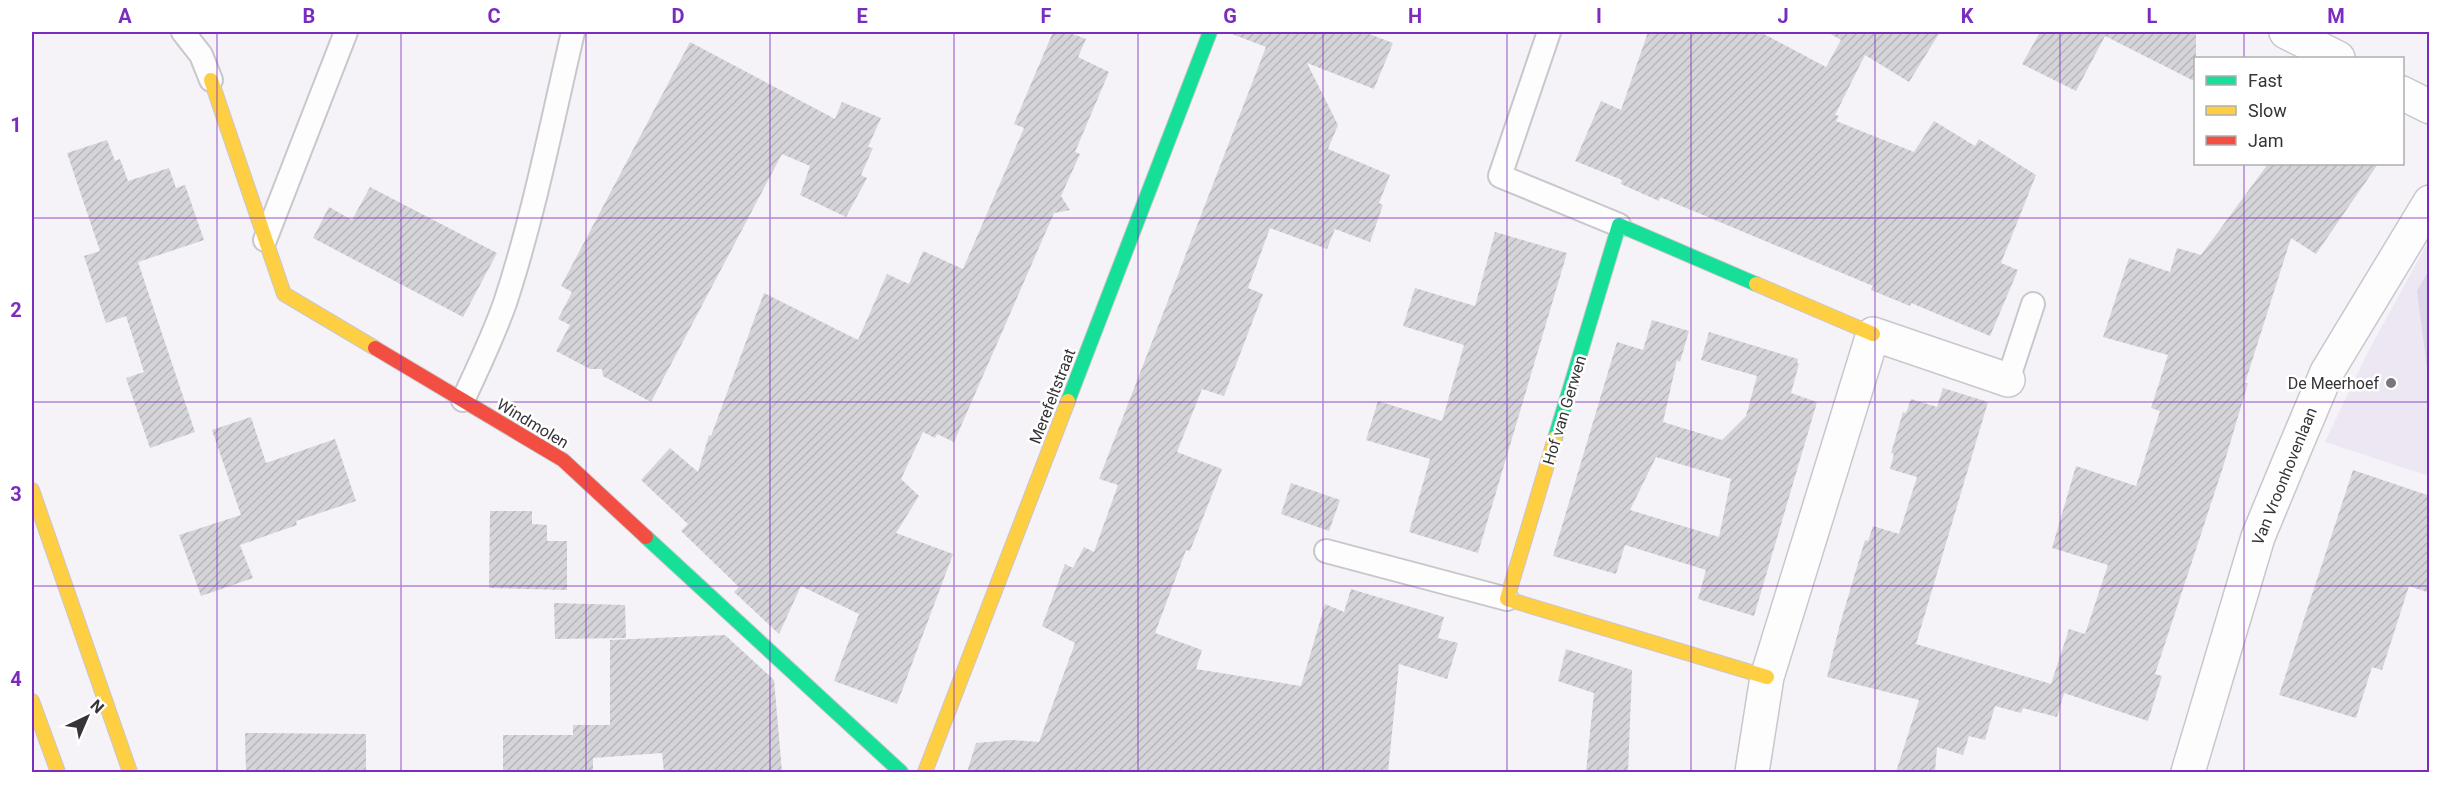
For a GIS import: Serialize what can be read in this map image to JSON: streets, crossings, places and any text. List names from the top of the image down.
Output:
{
  "streets": {
    "street": [
      "Merefeltstraat",
      "Hof van Gerwen",
      "Windmolen",
      "Van Vroonhovenlaan"
    ]
  },
  "places": ["De Meerhoef"],
  "legend": ["Fast", "Slow", "Jam"],
  "north": "top right",
  "grid": {
    "columns": [
      "A",
      "B",
      "C",
      "D",
      "E",
      "F",
      "G",
      "H",
      "I",
      "J",
      "K",
      "L",
      "M"
    ],
    "rows": [
      "1",
      "2",
      "3",
      "4"
    ]
  }
}
